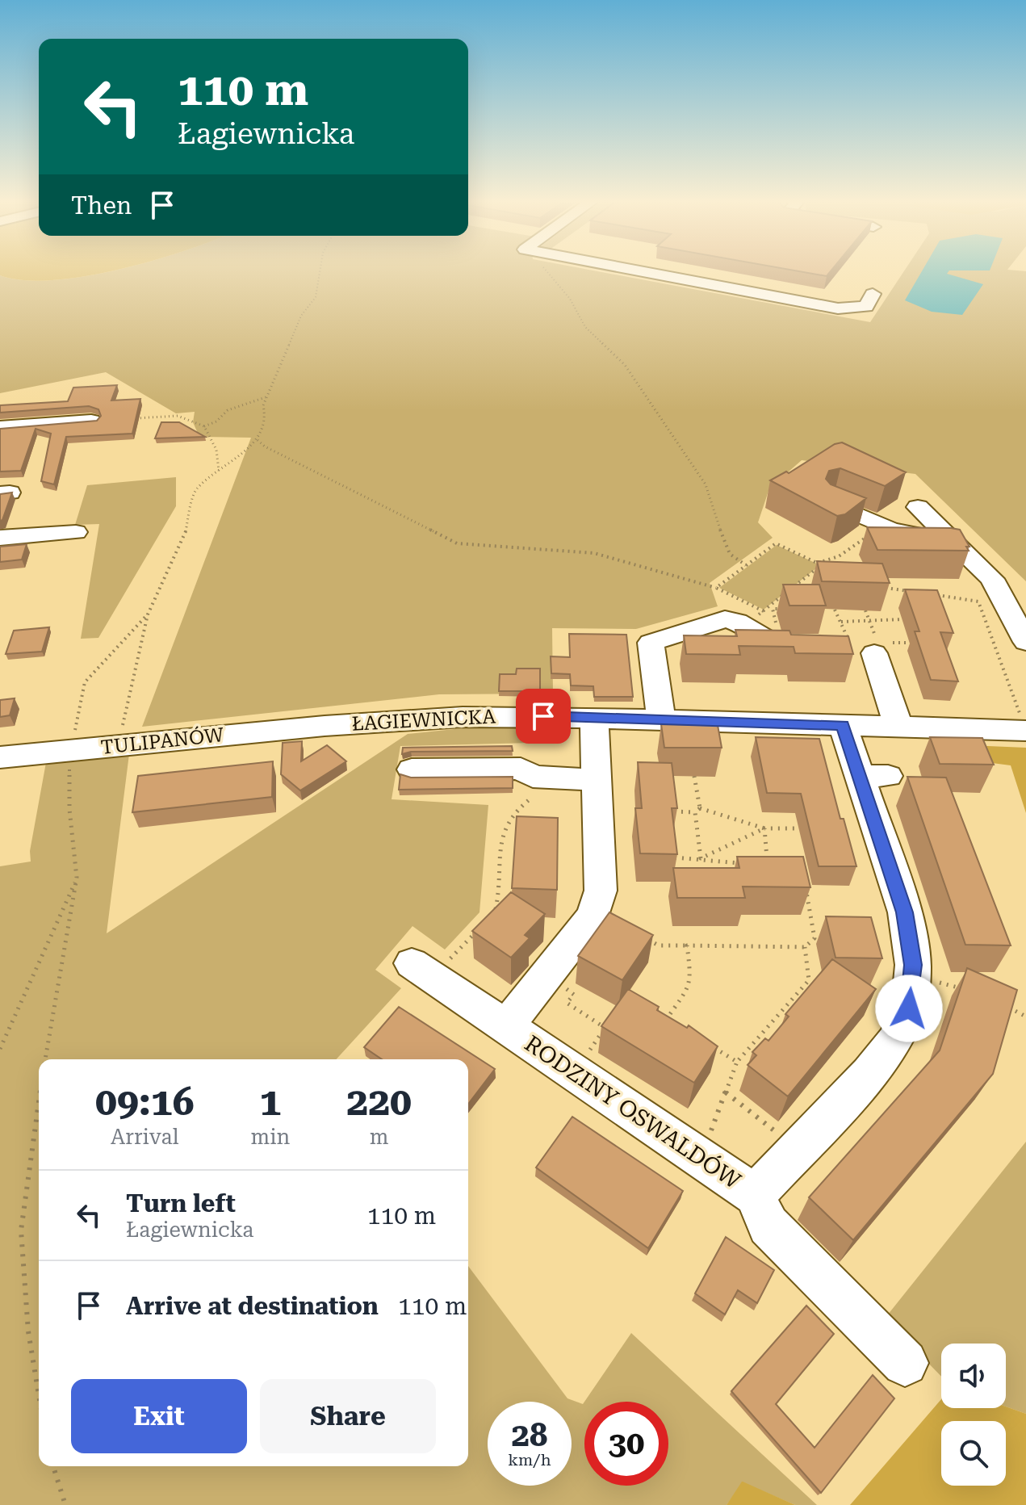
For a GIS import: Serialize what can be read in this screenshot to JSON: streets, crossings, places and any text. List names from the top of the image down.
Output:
{
  "streets": {
    "street": ["ŁAGIEWNICKA", "TULIPANÓW", "RODZINY OSWALDÓW"]
  },
  "crossings": [
    ["ŁAGIEWNICKA", "TULIPANÓW"],
    ["ŁAGIEWNICKA", "RODZINY OSWALDÓW"]
  ],
  "page": {
    "turn": ["110 m", "Łagiewnicka"],
    "then": "Then",
    "eta": [
      "09:16",
      "Arrival",
      "1",
      "min",
      "220",
      "m"
    ],
    "list": [
      {
        "name": "Turn left",
        "note": "Łagiewnicka",
        "value": "110 m"
      },
      {
        "name": "Arrive at destination",
        "value": "110 m"
      }
    ],
    "buttons": ["Exit", "Share"],
    "speed": "28 km/h",
    "limit": "30"
  }
}
